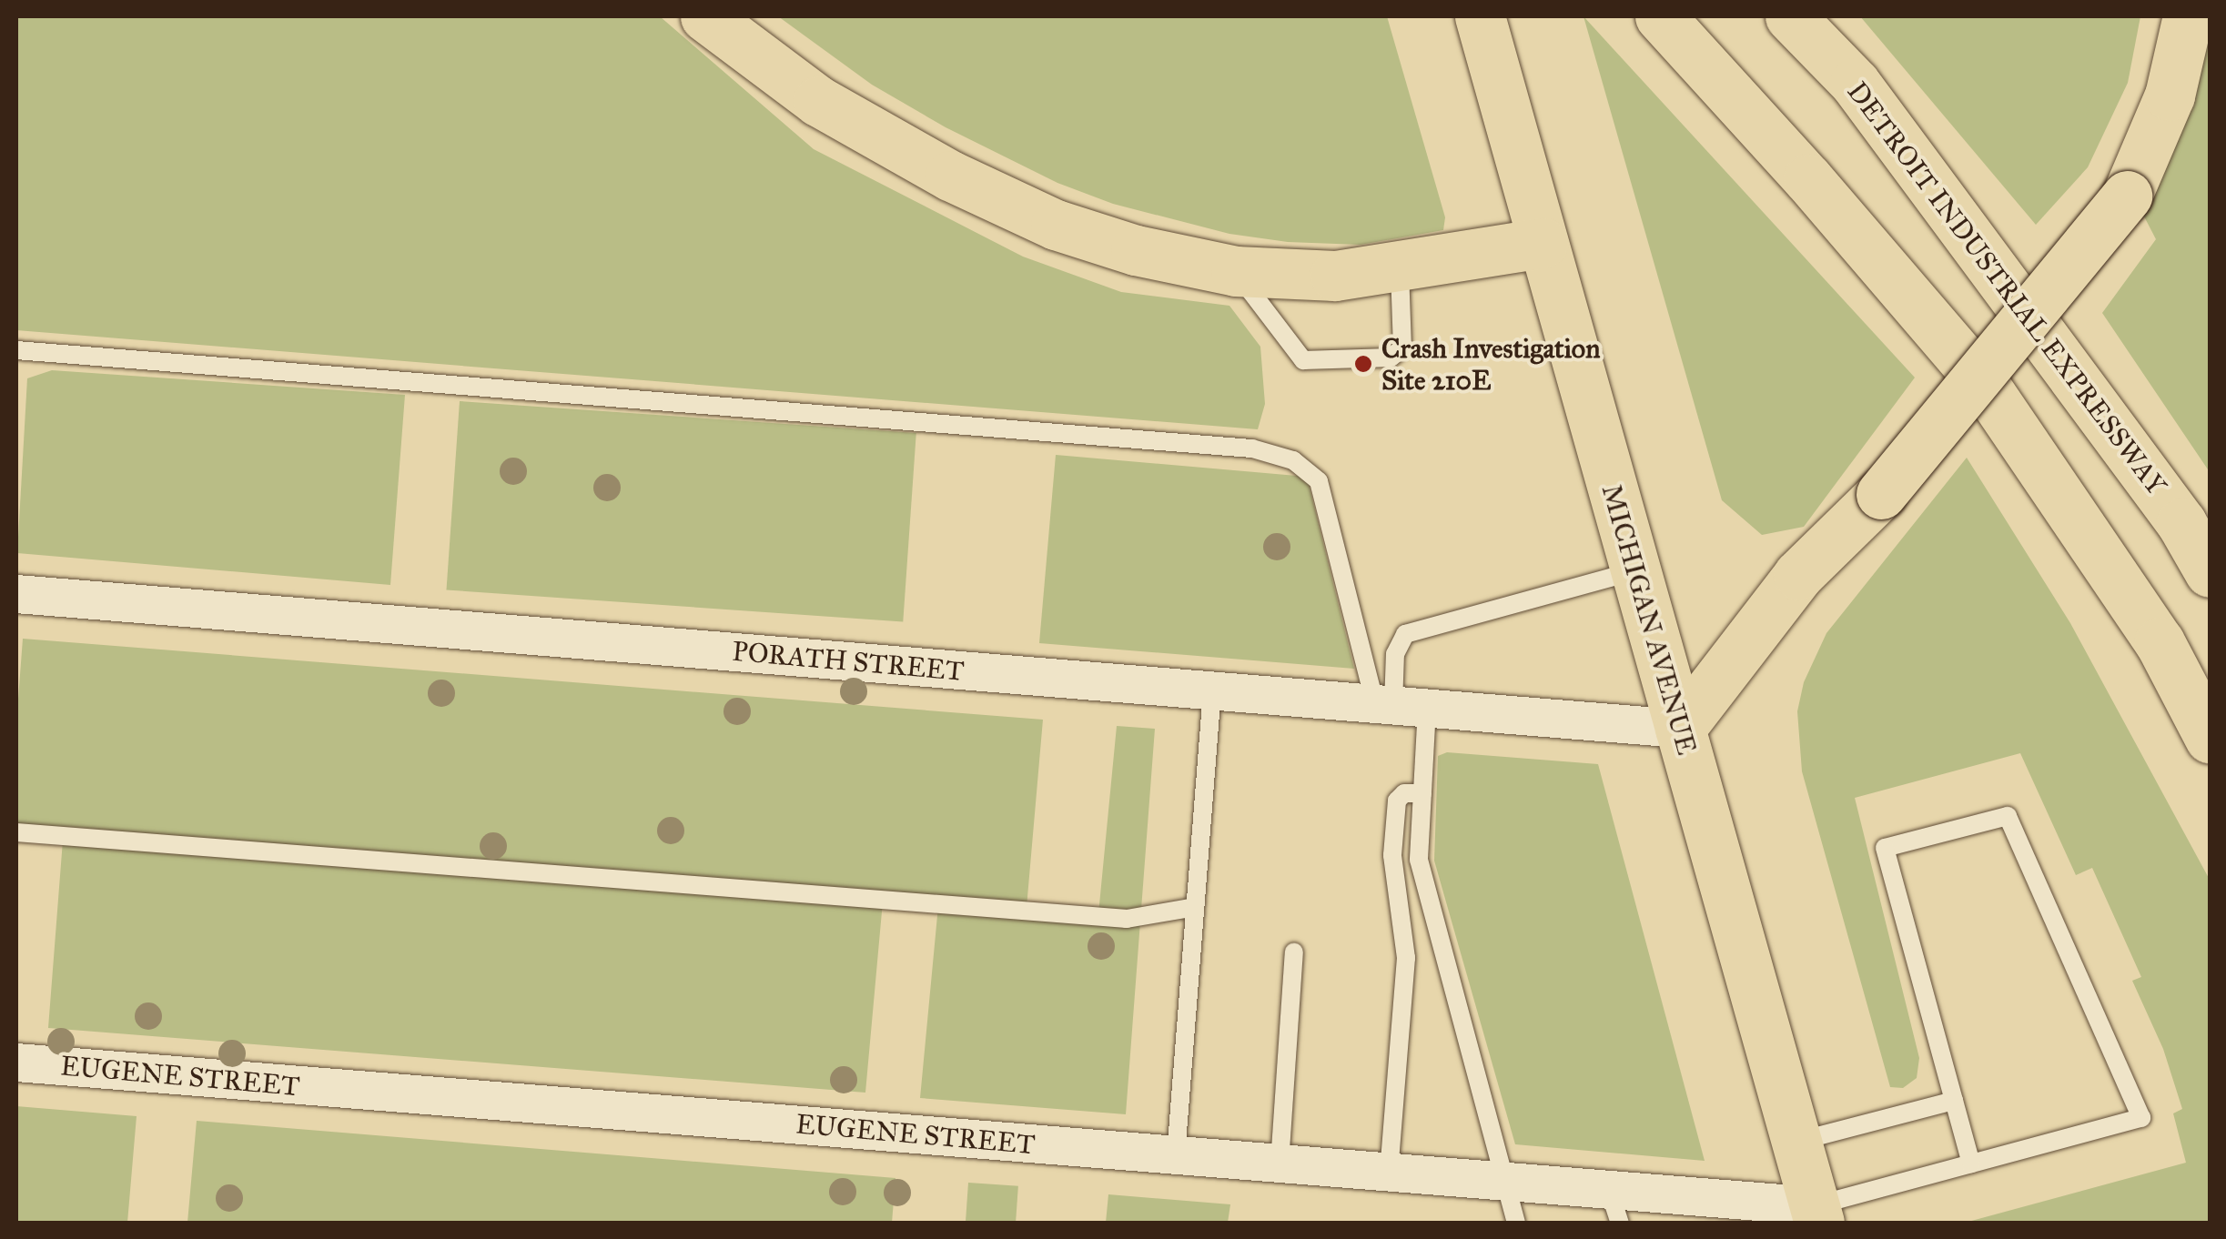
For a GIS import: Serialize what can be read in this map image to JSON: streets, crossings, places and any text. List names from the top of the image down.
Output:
{
  "streets": {
    "main road": ["DETROIT INDUSTRIAL EXPRESSWAY", "MICHIGAN AVENUE"],
    "street": ["PORATH STREET", "EUGENE STREET"]
  },
  "crossings": [
    ["MICHIGAN AVENUE", "PORATH STREET"],
    ["MICHIGAN AVENUE", "EUGENE STREET"]
  ],
  "places": ["Crash Investigation Site 210E"]
}
